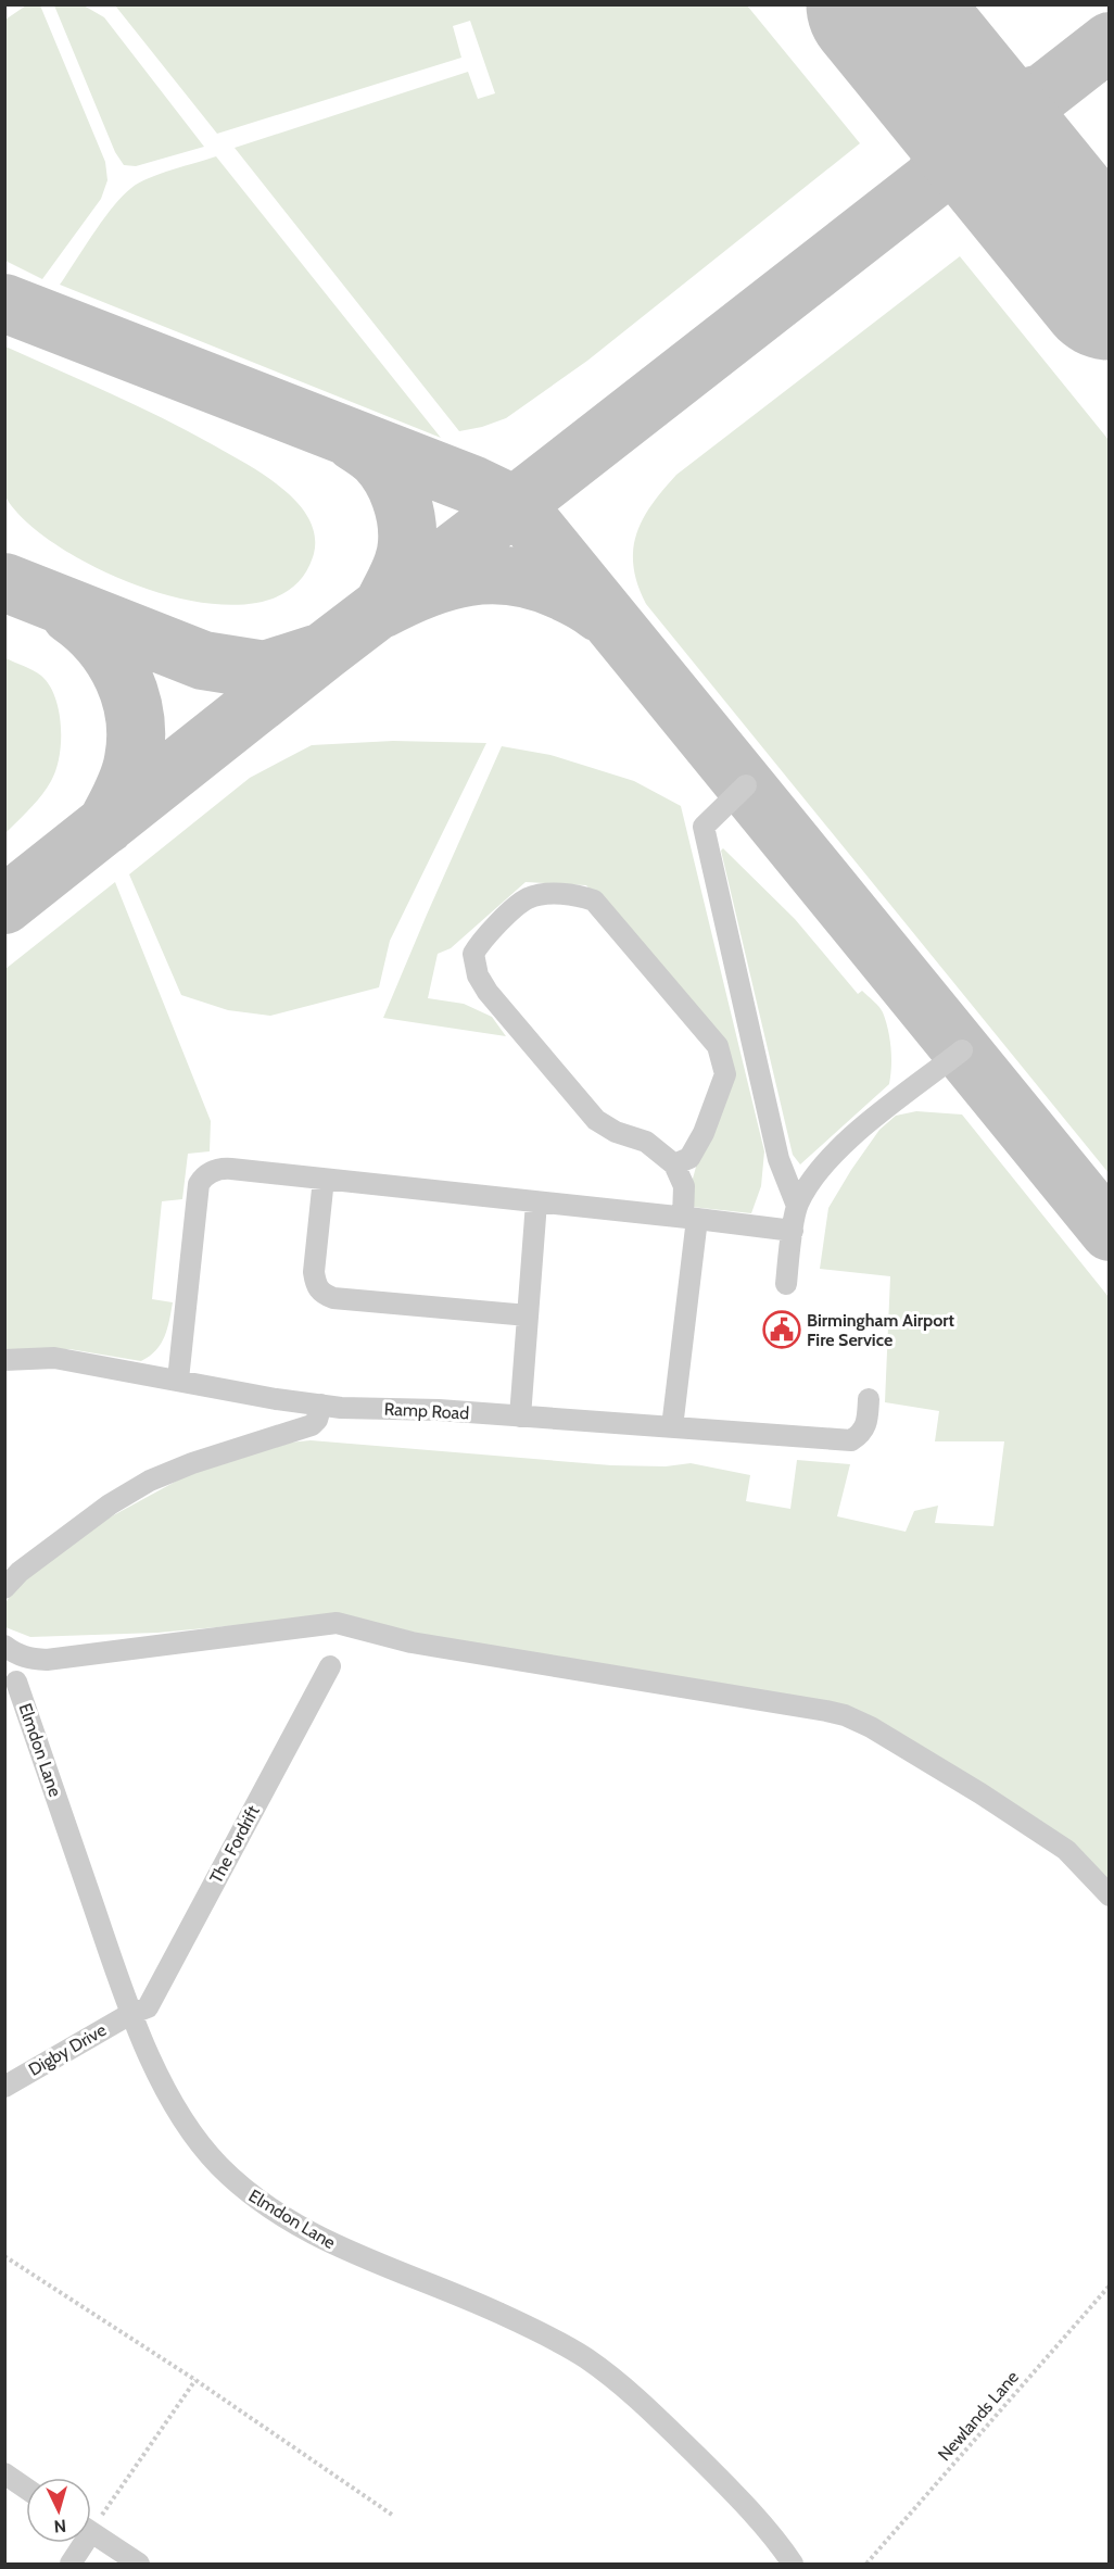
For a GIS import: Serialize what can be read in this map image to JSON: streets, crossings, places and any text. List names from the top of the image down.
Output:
{
  "streets": {
    "street": [
      "Ramp Road",
      "Elmdon Lane",
      "The Fordrift",
      "Digby Drive"
    ],
    "path": ["Newlands Lane"]
  },
  "crossings": [
    ["Elmdon Lane", "The Fordrift"],
    ["Elmdon Lane", "Digby Drive"],
    ["The Fordrift", "Digby Drive"]
  ],
  "places": {
    "public building": ["Birmingham Airport Fire Service"]
  },
  "north": "bottom"
}
